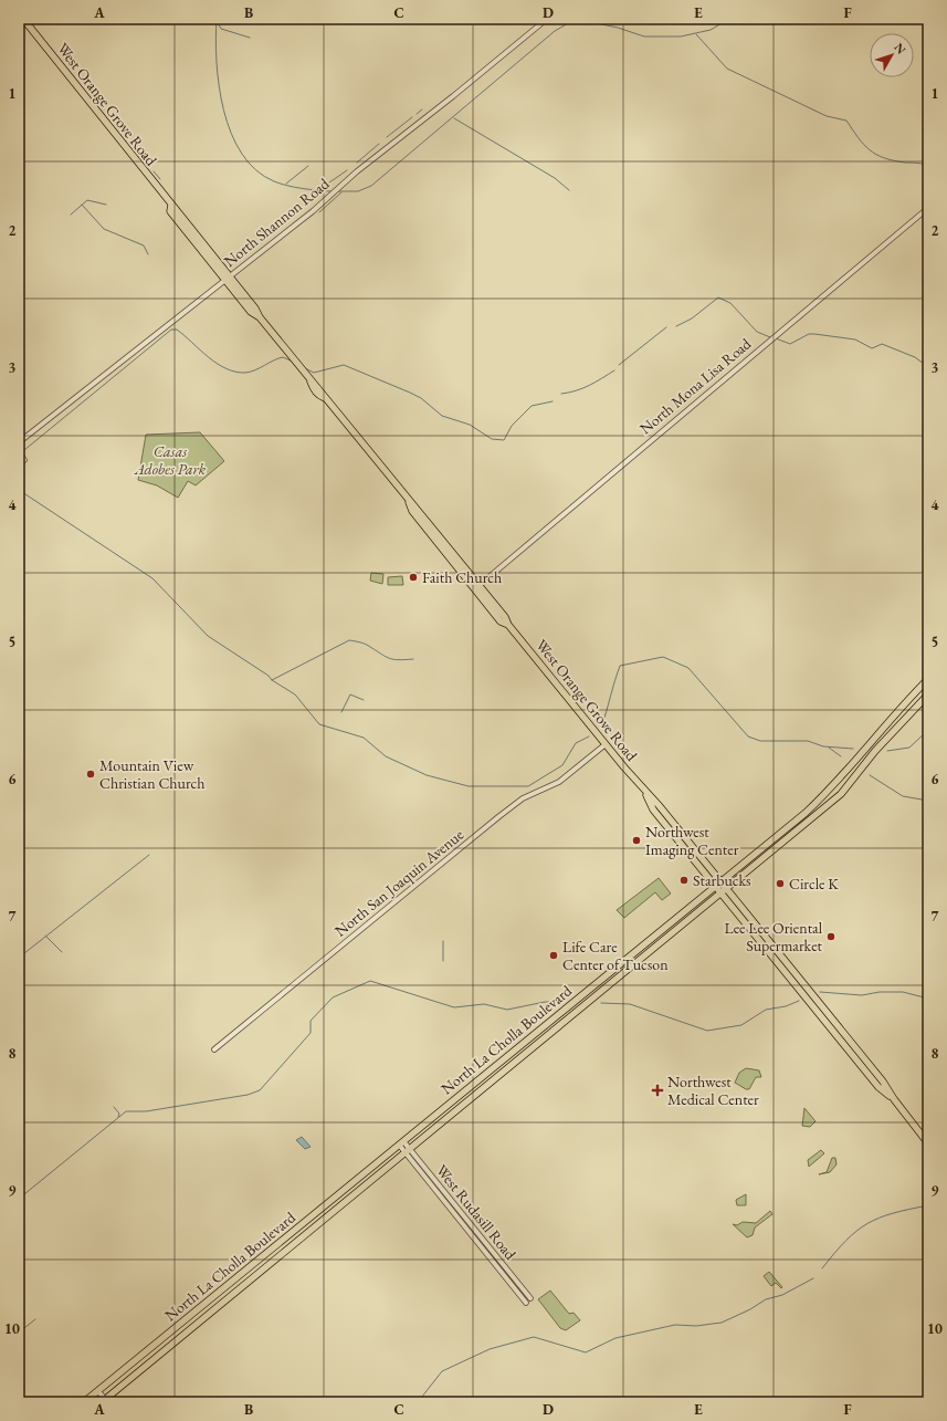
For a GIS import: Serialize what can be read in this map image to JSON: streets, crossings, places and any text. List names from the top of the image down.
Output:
{
  "streets": {
    "main road": ["West Orange Grove Road", "North La Cholla Boulevard"],
    "street": [
      "North Shannon Road",
      "North Mona Lisa Road",
      "North San Joaquin Avenue",
      "West Rudasill Road"
    ]
  },
  "crossings": [
    ["West Orange Grove Road", "North Shannon Road"],
    ["West Orange Grove Road", "North Mona Lisa Road"],
    ["West Orange Grove Road", "North San Joaquin Avenue"],
    ["West Orange Grove Road", "North La Cholla Boulevard"],
    ["North La Cholla Boulevard", "West Rudasill Road"]
  ],
  "parks": ["Casas Adobes Park"],
  "places": {
    "other": [
      "Faith Church",
      "Mountain View Christian Church",
      "Northwest Imaging Center",
      "Starbucks",
      "Circle K",
      "Lee Lee Oriental Supermarket",
      "Life Care Center of Tucson"
    ],
    "health": ["Northwest Medical Center"]
  },
  "north": "top right",
  "grid": {
    "columns": [
      "A",
      "B",
      "C",
      "D",
      "E",
      "F"
    ],
    "rows": [
      "1",
      "2",
      "3",
      "4",
      "5",
      "6",
      "7",
      "8",
      "9",
      "10"
    ]
  }
}
